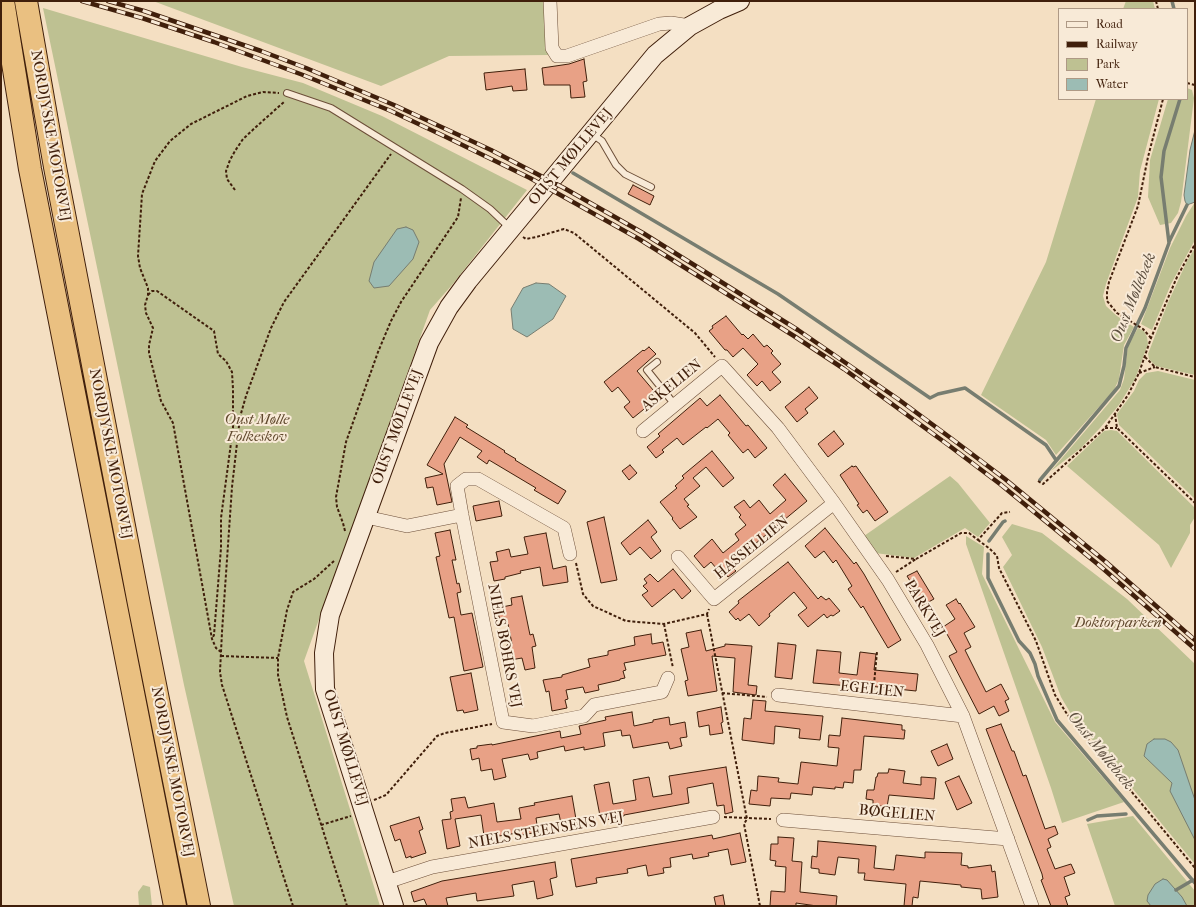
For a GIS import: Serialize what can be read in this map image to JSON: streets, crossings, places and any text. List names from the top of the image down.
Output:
{
  "streets": {
    "highway": ["NORDJYSKE MOTORVEJ"],
    "street": [
      "OUST MØLLEVEJ",
      "ASKELIEN",
      "HASSELLIEN",
      "PARKVEJ",
      "NIELS BOHRS VEJ",
      "EGELIEN",
      "BØGELIEN",
      "NIELS STEENSENS VEJ"
    ]
  },
  "crossings": [
    ["OUST MØLLEVEJ", "NIELS STEENSENS VEJ"],
    ["ASKELIEN", "PARKVEJ"],
    ["HASSELLIEN", "PARKVEJ"],
    ["PARKVEJ", "EGELIEN"],
    ["PARKVEJ", "BØGELIEN"]
  ],
  "water": ["Oust Møllebæk"],
  "parks": ["Oust Mølle Folkeskov", "Doktorparken"],
  "legend": [
    "Road",
    "Railway",
    "Park",
    "Water"
  ]
}
